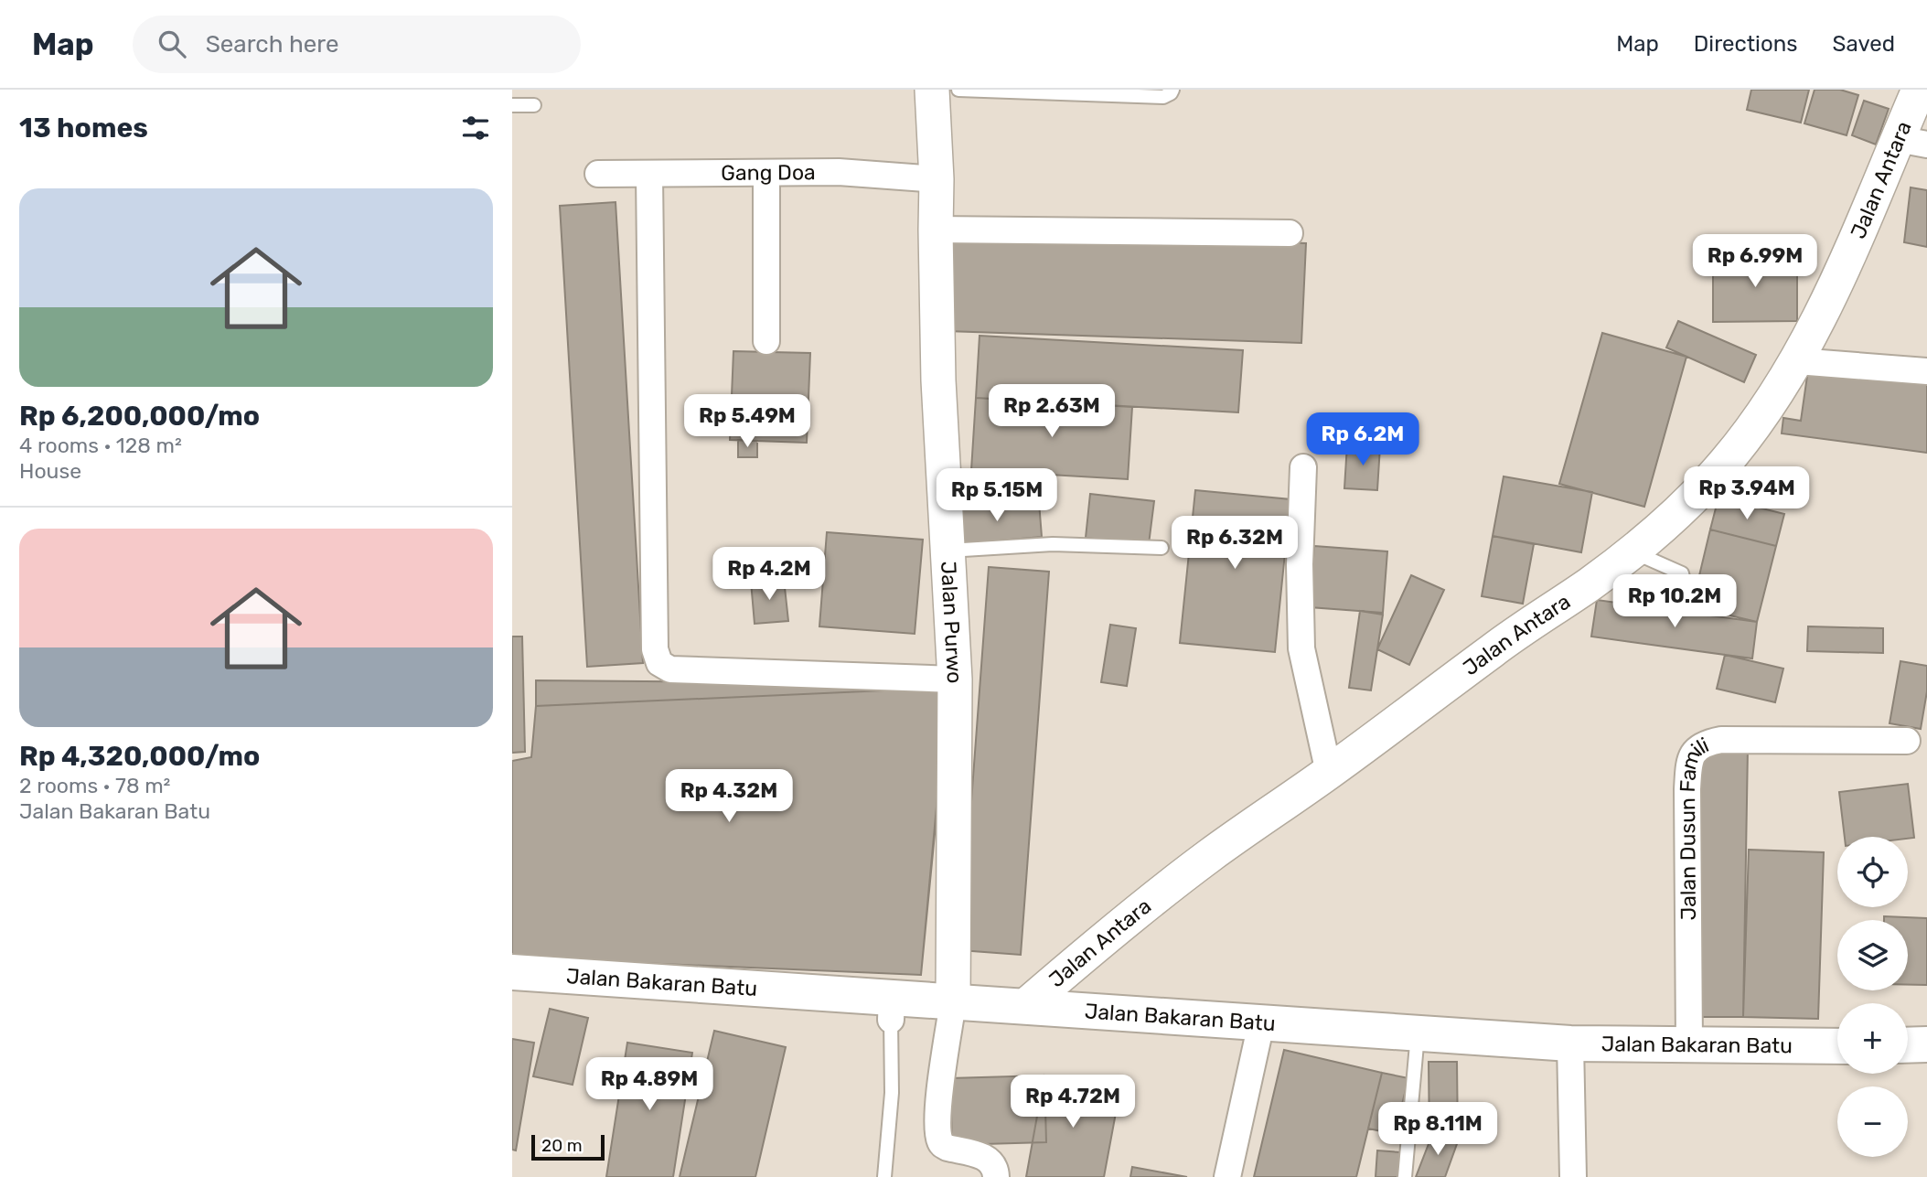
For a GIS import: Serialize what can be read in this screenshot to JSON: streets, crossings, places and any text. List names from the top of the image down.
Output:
{
  "streets": {
    "highway": ["Jalan Bakaran Batu"],
    "street": [
      "Gang Doa",
      "Jalan Antara",
      "Jalan Purwo",
      "Jalan Dusun Famili"
    ]
  },
  "crossings": [
    ["Gang Doa", "Jalan Purwo"],
    ["Jalan Antara", "Jalan Bakaran Batu"],
    ["Jalan Purwo", "Jalan Bakaran Batu"],
    ["Jalan Dusun Famili", "Jalan Bakaran Batu"]
  ],
  "scale_bar": "20 m",
  "page": {
    "header": "Map",
    "search": "Search here",
    "nav": ["Map", "Directions", "Saved"],
    "heading": "13 homes",
    "list": [
      {
        "name": "Rp 6,200,000/mo",
        "note": "4 rooms · 128 m² · House"
      },
      {
        "name": "Rp 4,320,000/mo",
        "note": "2 rooms · 78 m² · Jalan Bakaran Batu"
      }
    ],
    "price": [
      "Rp 6.99M",
      "Rp 2.63M",
      "Rp 5.49M",
      "Rp 6.2M",
      "Rp 3.94M",
      "Rp 5.15M",
      "Rp 6.32M",
      "Rp 4.2M",
      "Rp 10.2M",
      "Rp 4.32M",
      "Rp 4.89M",
      "Rp 4.72M",
      "Rp 8.11M"
    ],
    "map_buttons": ["+", "−"],
    "scale": "20 m"
  }
}
